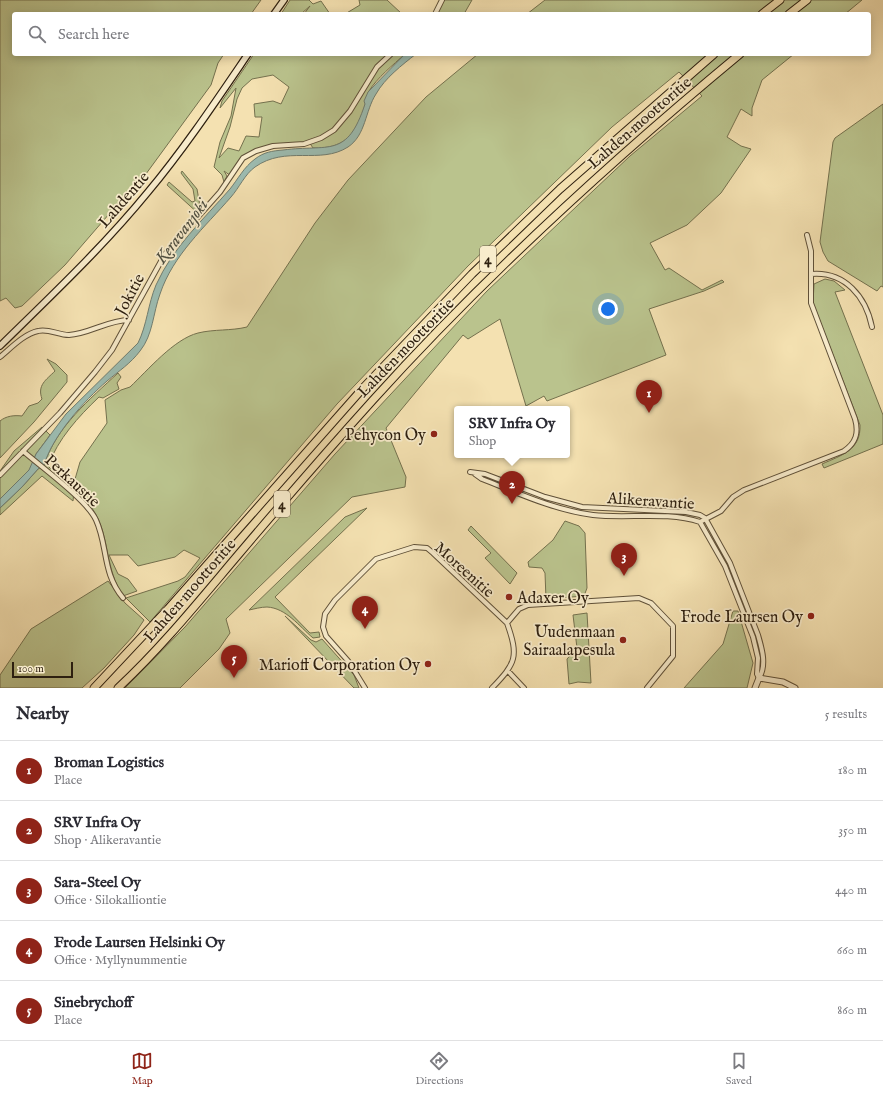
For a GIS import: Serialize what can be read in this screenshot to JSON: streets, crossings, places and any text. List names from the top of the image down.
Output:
{
  "streets": {
    "highway": ["Lahden moottoritie", "4"],
    "main road": ["Lahdentie"],
    "street": [
      "Jokitie",
      "Perkaustie",
      "Alikeravantie",
      "Moreenitie"
    ]
  },
  "crossings": [
    ["Jokitie", "Perkaustie"]
  ],
  "water": ["Keravanjoki"],
  "places": [
    "Pehycon Oy",
    "Adaxer Oy",
    "Frode Laursen Oy",
    "Uudenmaan Sairaalapesula",
    "Marioff Corporation Oy"
  ],
  "scale_bar": "100 m",
  "page": {
    "search": "Search here",
    "pins": [
      "1",
      "2",
      "3",
      "4",
      "5"
    ],
    "popup": ["SRV Infra Oy", "Shop"],
    "scale": "100 m",
    "heading": ["Nearby", "5 results"],
    "list": [
      {
        "mark": "1",
        "name": "Broman Logistics",
        "note": "Place",
        "value": "180 m"
      },
      {
        "mark": "2",
        "name": "SRV Infra Oy",
        "note": "Shop · Alikeravantie",
        "value": "350 m"
      },
      {
        "mark": "3",
        "name": "Sara-Steel Oy",
        "note": "Office · Silokalliontie",
        "value": "440 m"
      },
      {
        "mark": "4",
        "name": "Frode Laursen Helsinki Oy",
        "note": "Office · Myllynummentie",
        "value": "660 m"
      },
      {
        "mark": "5",
        "name": "Sinebrychoff",
        "note": "Place",
        "value": "860 m"
      }
    ],
    "nav": ["Map", "Directions", "Saved"]
  }
}
